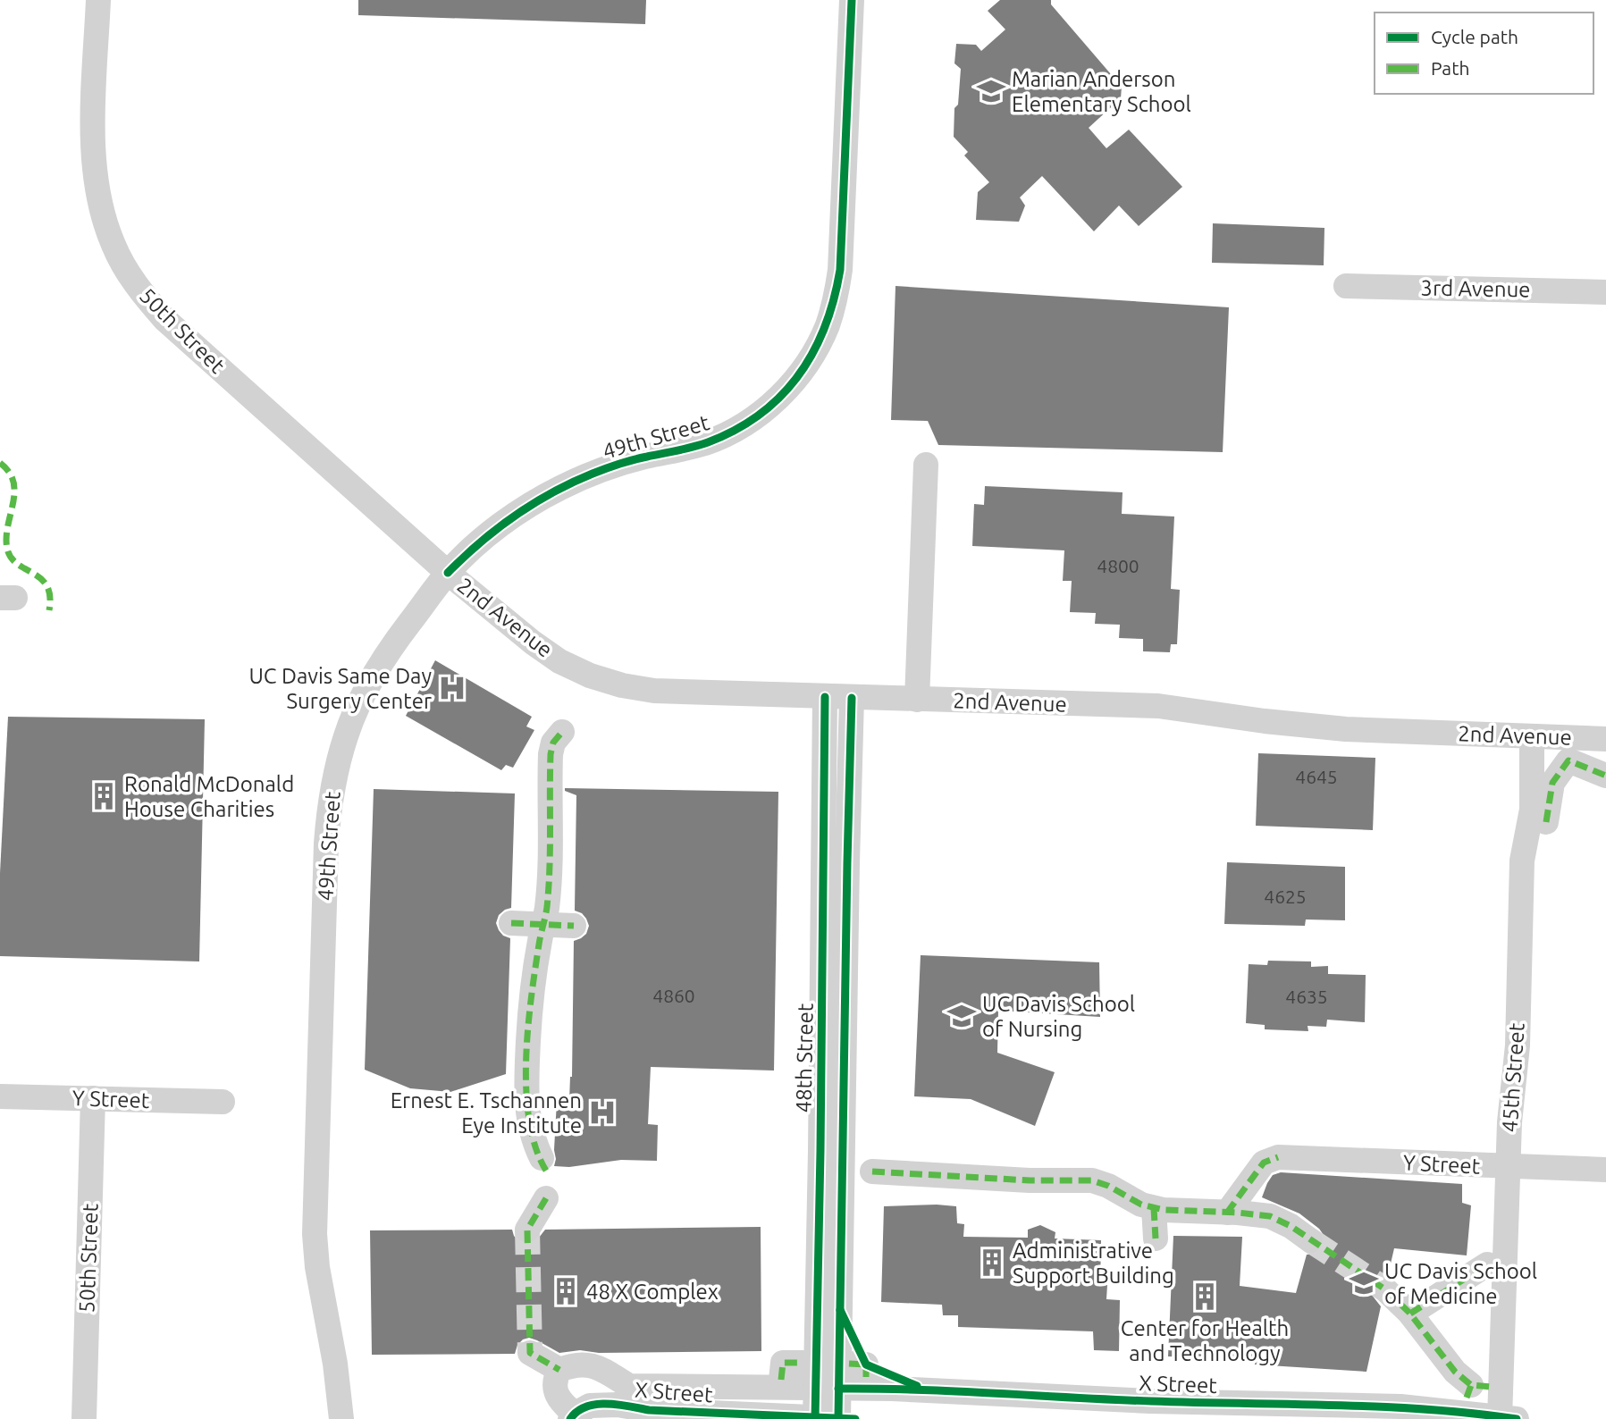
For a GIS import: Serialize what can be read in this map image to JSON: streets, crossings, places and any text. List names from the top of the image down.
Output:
{
  "streets": {
    "street": [
      "3rd Avenue",
      "50th Street",
      "49th Street",
      "2nd Avenue",
      "48th Street",
      "45th Street",
      "Y Street",
      "X Street"
    ]
  },
  "crossings": [
    ["50th Street", "49th Street"],
    ["50th Street", "2nd Avenue"],
    ["50th Street", "Y Street"],
    ["49th Street", "2nd Avenue"],
    ["2nd Avenue", "48th Street"],
    ["2nd Avenue", "45th Street"],
    ["48th Street", "X Street"],
    ["45th Street", "Y Street"],
    ["45th Street", "X Street"]
  ],
  "places": {
    "school or university": ["Marian Anderson Elementary School", "UC Davis School of Nursing", "UC Davis School of Medicine"],
    "hospital": ["UC Davis Same Day Surgery Center", "Ernest E. Tschannen Eye Institute"],
    "building": [
      "Ronald McDonald House Charities",
      "Administrative Support Building",
      "48 X Complex",
      "Center for Health and Technology"
    ]
  },
  "house_numbers": [
    "4800",
    "4645",
    "4625",
    "4860",
    "4635"
  ],
  "legend": ["Cycle path", "Path"]
}
